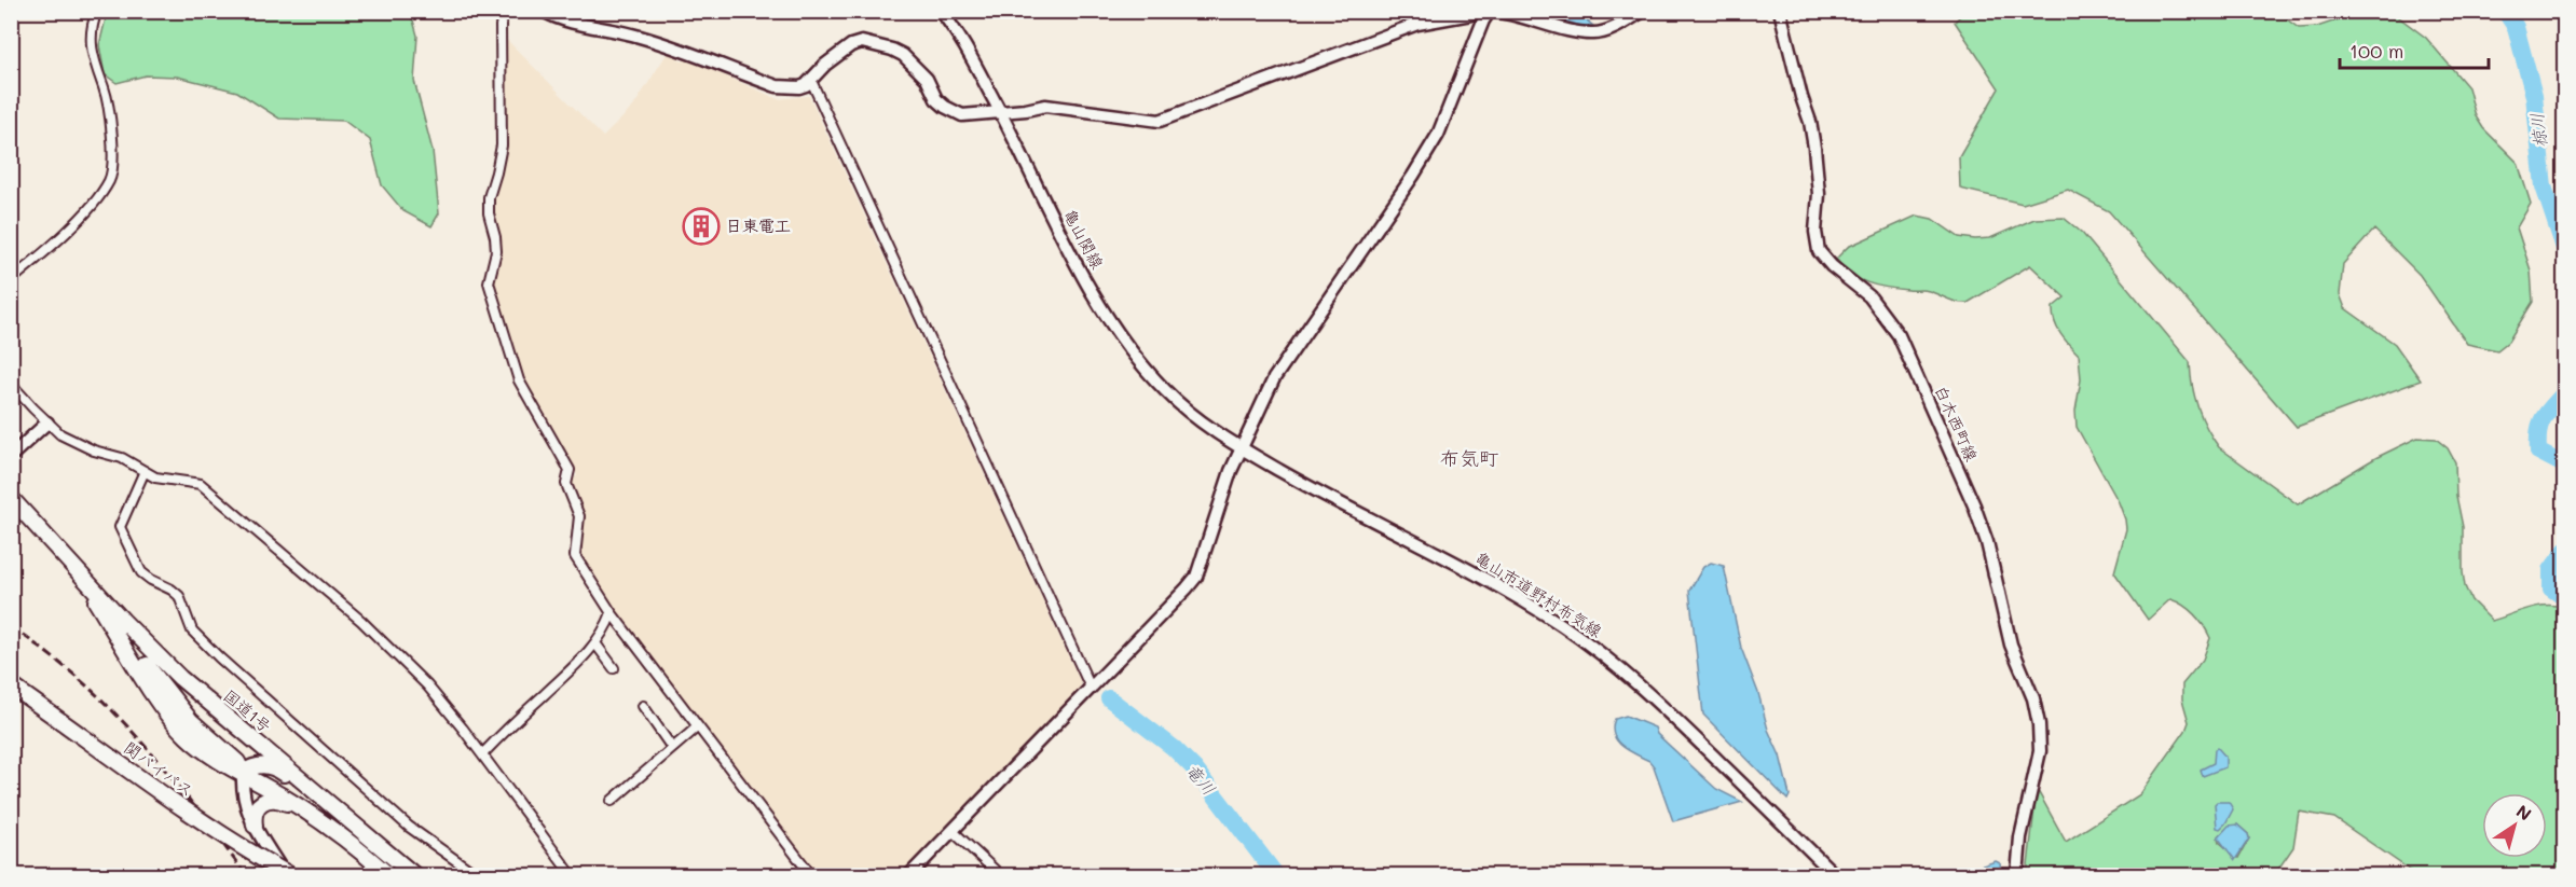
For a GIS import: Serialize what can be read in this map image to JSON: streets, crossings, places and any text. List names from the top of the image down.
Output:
{
  "streets": {
    "highway": ["国道1号", "関バイパス"],
    "street": ["亀山関線", "白木西町線", "亀山市道野村布気線"]
  },
  "crossings": [
    ["亀山関線", "亀山市道野村布気線"]
  ],
  "districts": ["布気町"],
  "water": ["椋川", "竜川"],
  "places": {
    "building": ["日東電工"]
  },
  "scale_bar": "100 m",
  "north": "top right"
}
